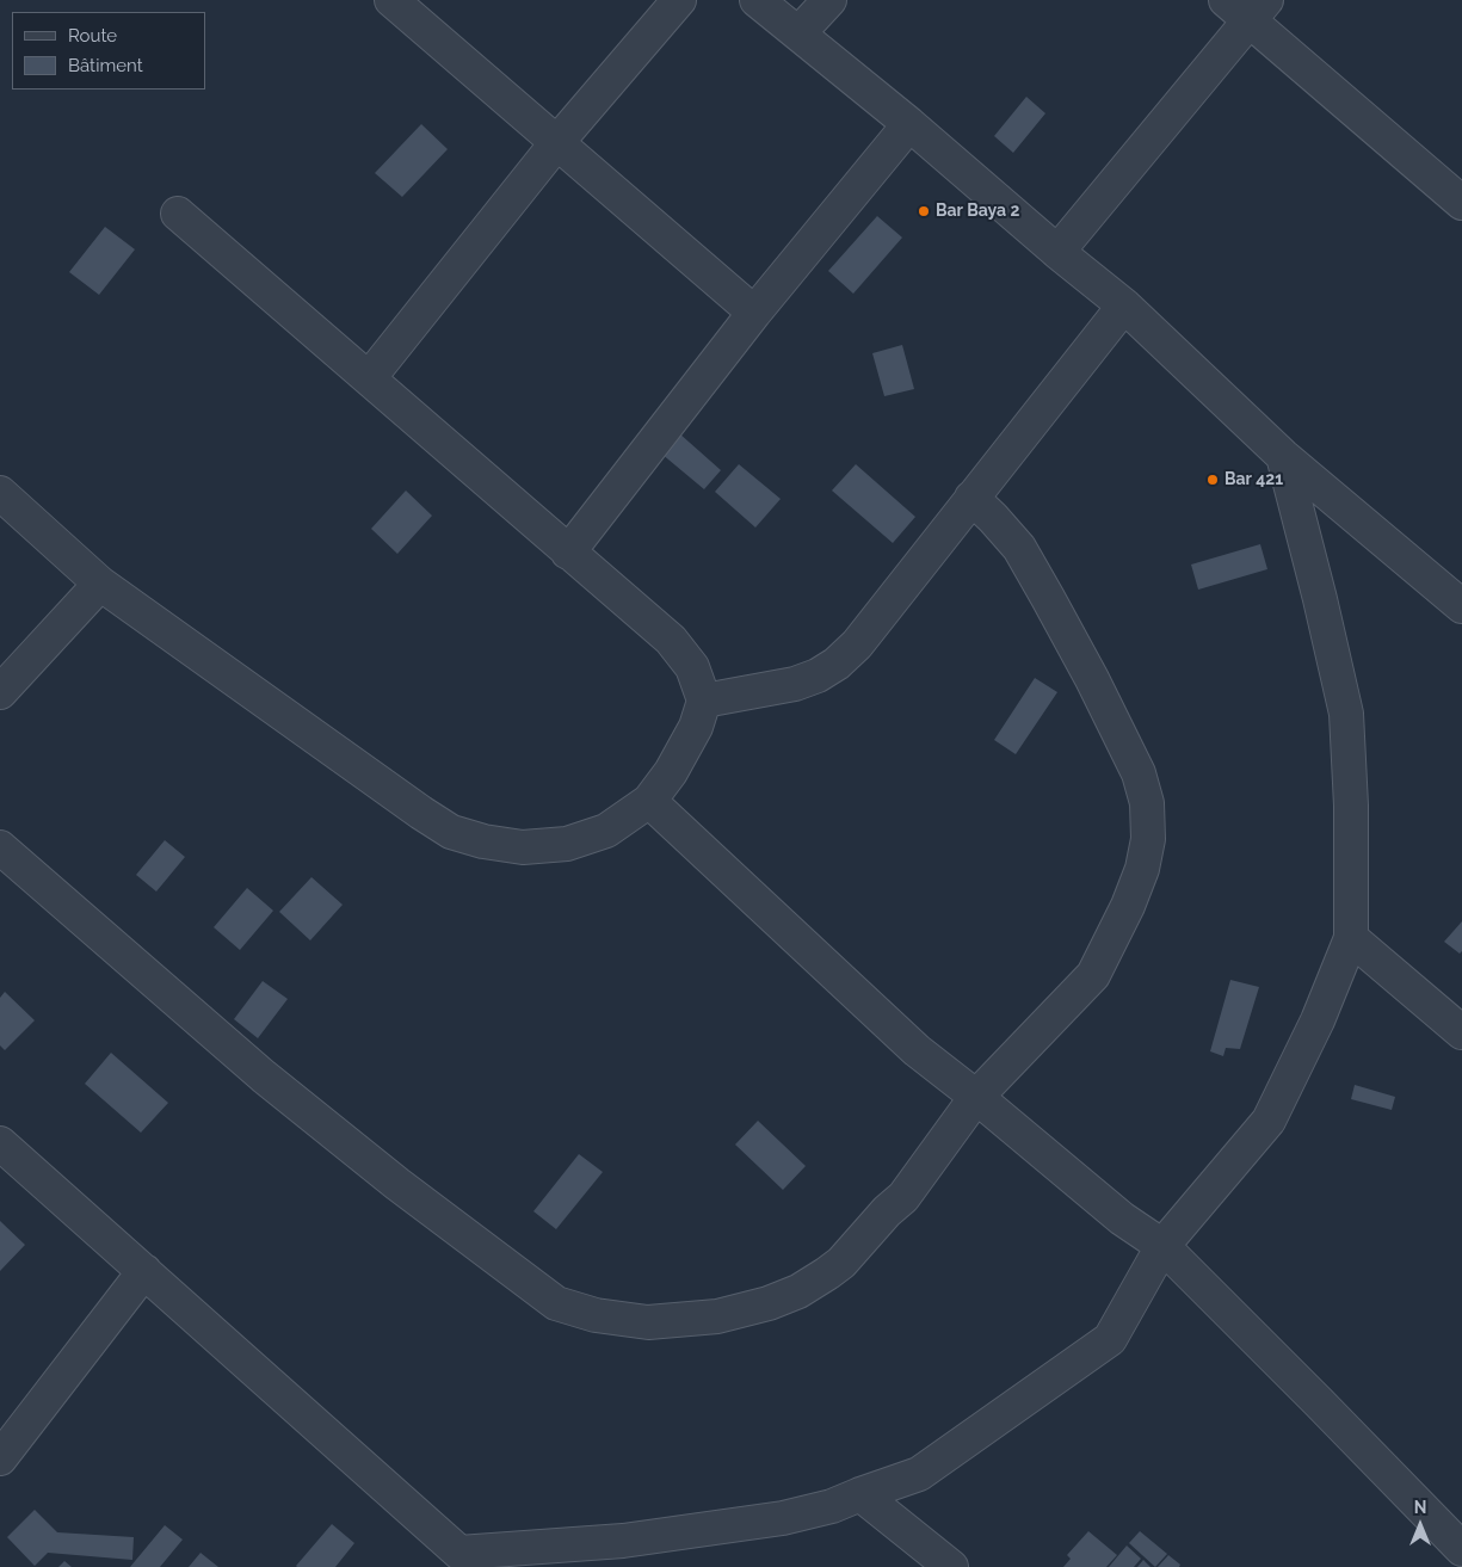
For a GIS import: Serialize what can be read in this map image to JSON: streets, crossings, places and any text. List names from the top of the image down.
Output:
{
  "places": ["Bar Baya 2", "Bar 421"],
  "legend": ["Route", "Bâtiment"],
  "north": "top"
}
